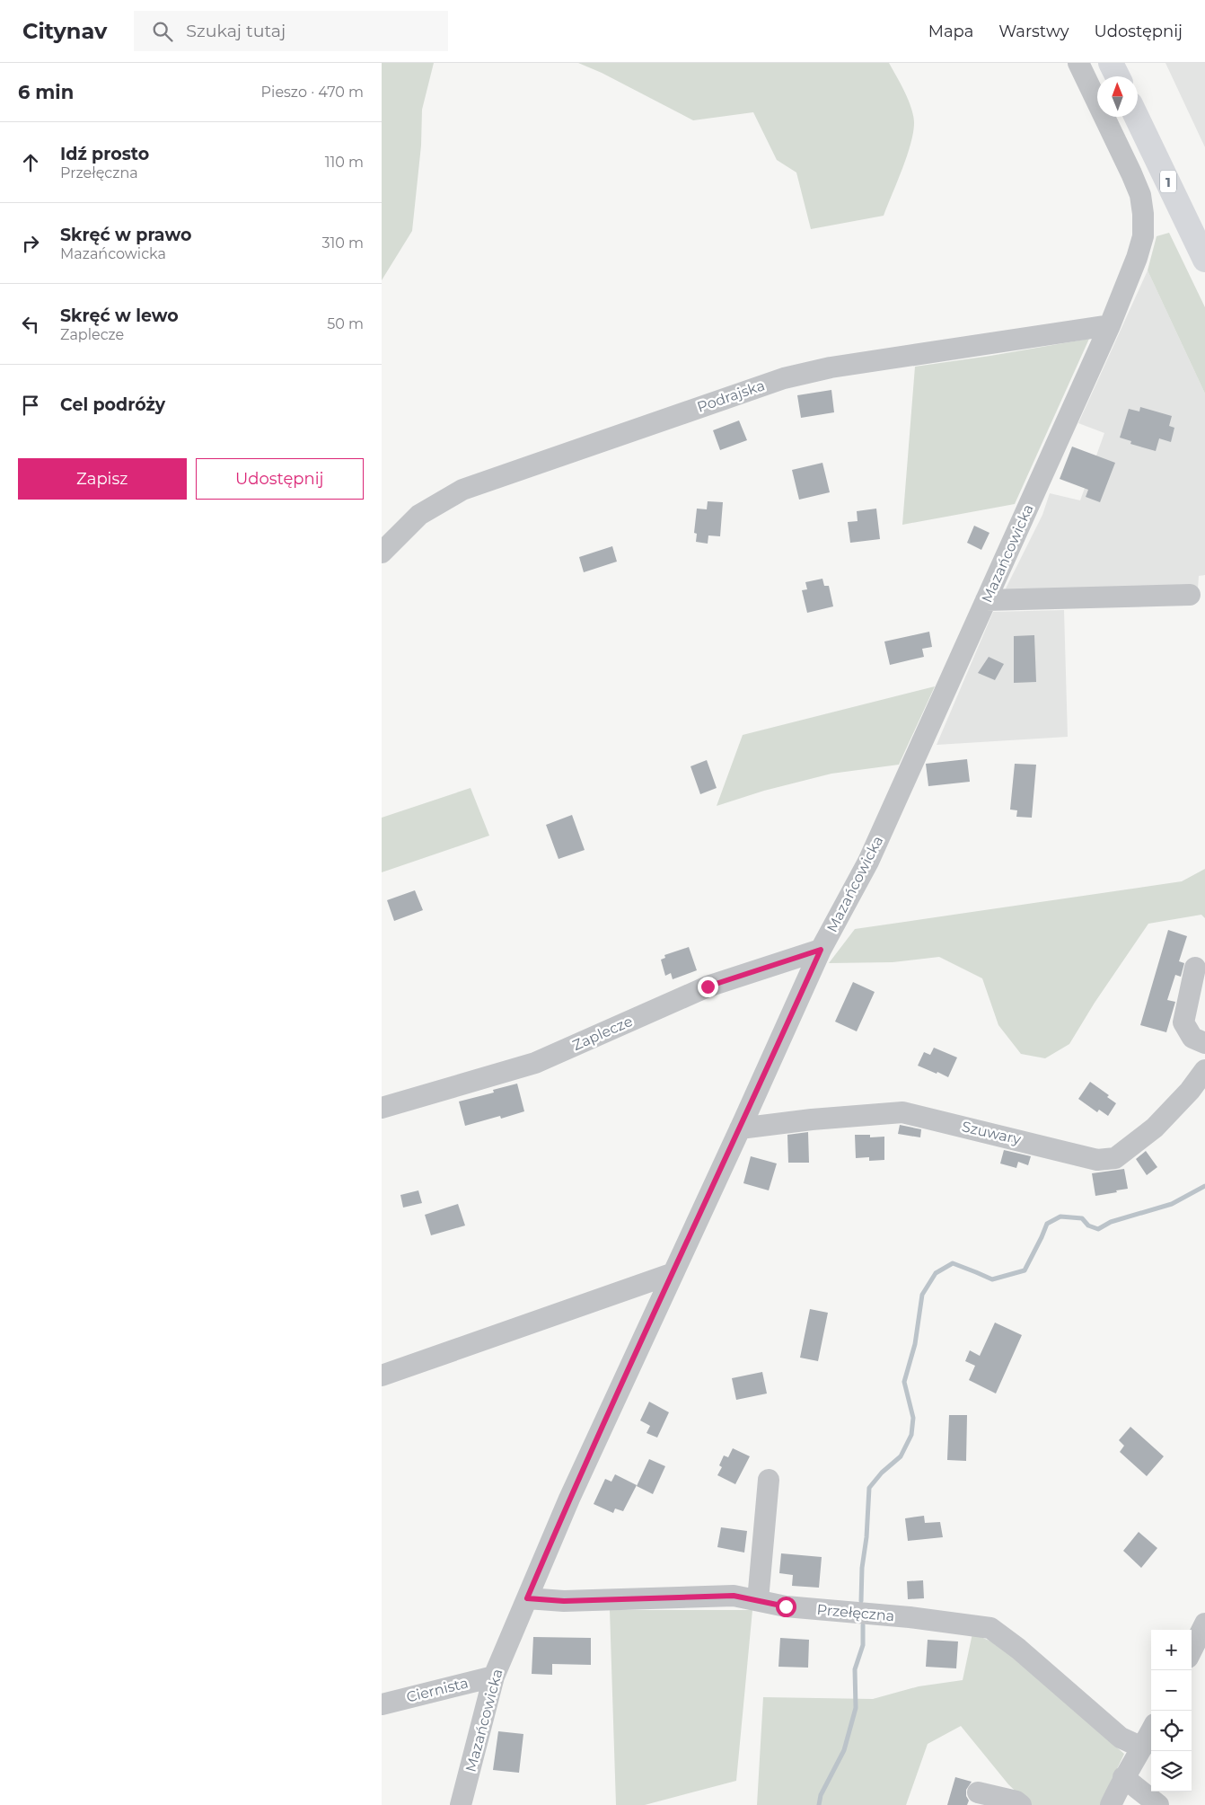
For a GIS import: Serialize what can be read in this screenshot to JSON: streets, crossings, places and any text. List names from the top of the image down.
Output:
{
  "streets": {
    "main road": ["1"],
    "street": [
      "Podrajska",
      "Mazańcowicka",
      "Zaplecze",
      "Szuwary",
      "Przełęczna",
      "Ciernista"
    ]
  },
  "crossings": [
    ["Podrajska", "Mazańcowicka"],
    ["Mazańcowicka", "Zaplecze"],
    ["Mazańcowicka", "Szuwary"],
    ["Mazańcowicka", "Przełęczna"],
    ["Mazańcowicka", "Ciernista"]
  ],
  "north": "top",
  "page": {
    "header": "Citynav",
    "search": "Szukaj tutaj",
    "nav": ["Mapa", "Warstwy", "Udostępnij"],
    "heading": ["6 min", "Pieszo · 470 m"],
    "list": [
      ["Idź prosto", "Przełęczna", "110 m"],
      ["Skręć w prawo", "Mazańcowicka", "310 m"],
      ["Skręć w lewo", "Zaplecze", "50 m"],
      "Cel podróży"
    ],
    "buttons": ["Zapisz", "Udostępnij"],
    "map_buttons": ["+", "−"]
  }
}
